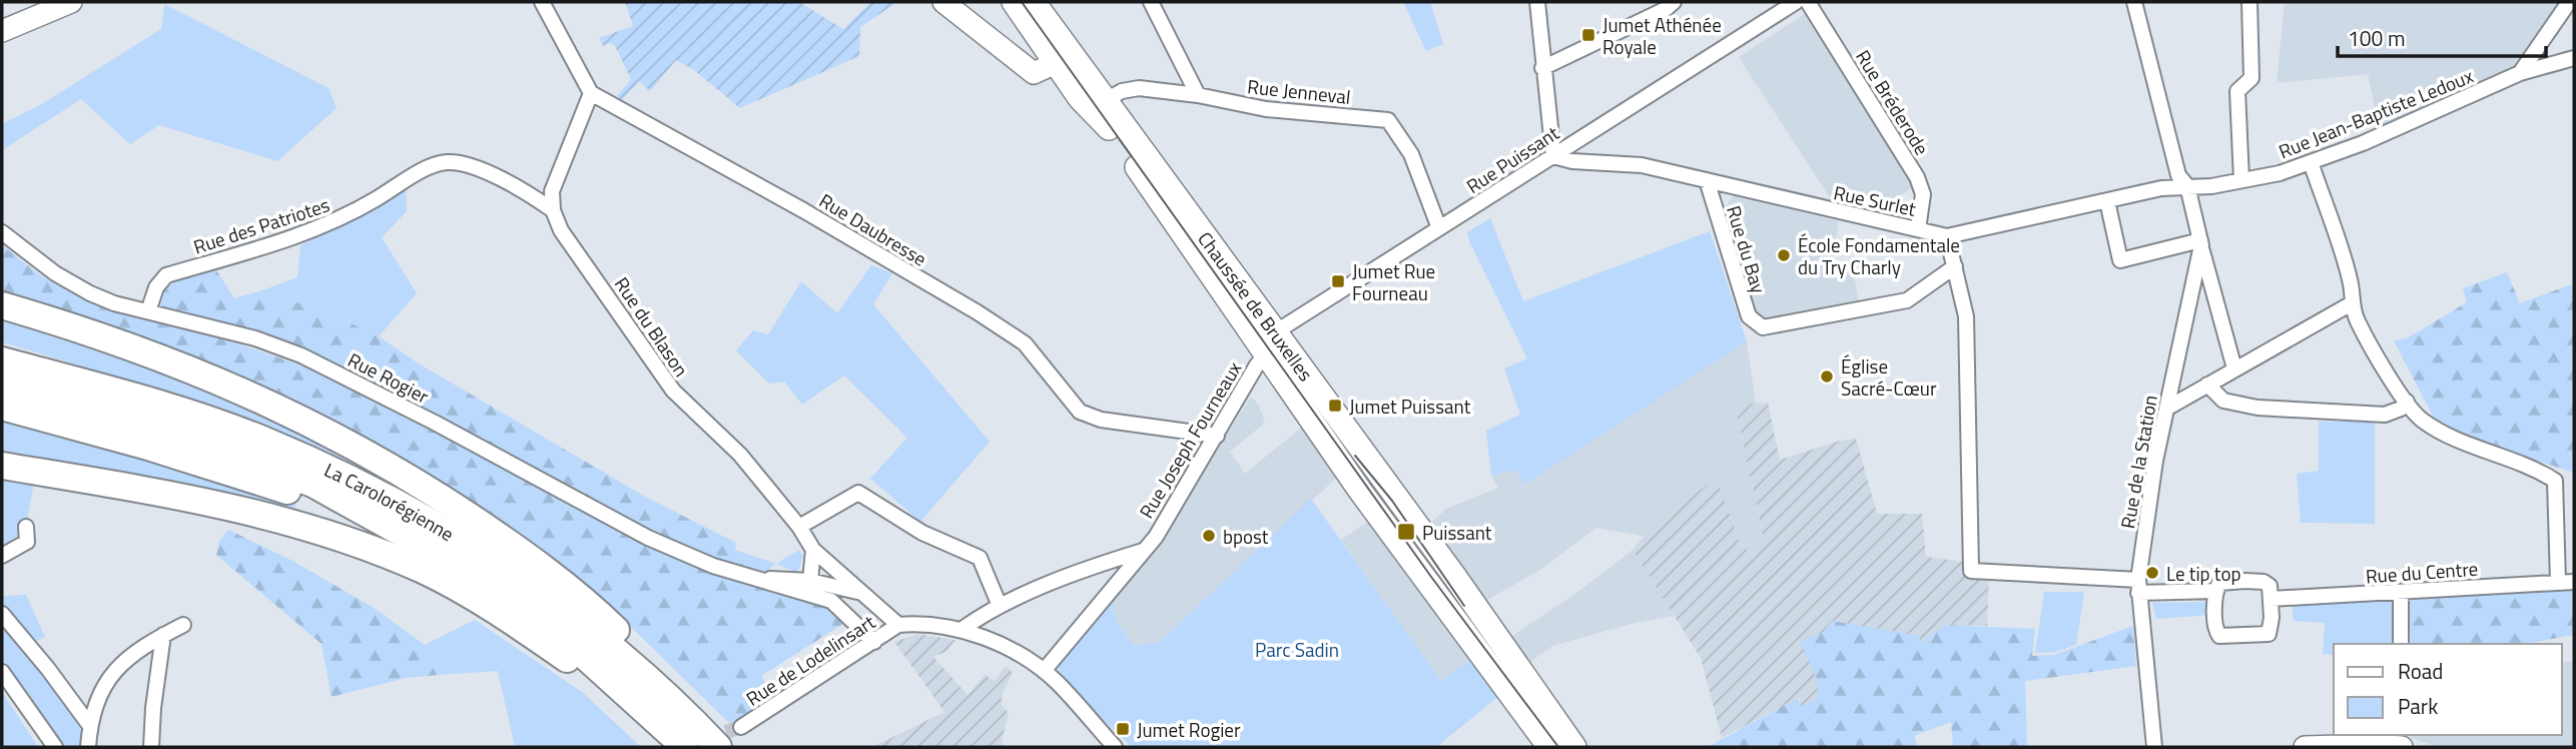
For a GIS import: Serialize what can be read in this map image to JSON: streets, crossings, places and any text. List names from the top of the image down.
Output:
{
  "streets": {
    "highway": ["La Carolorégienne"],
    "main road": ["Chaussée de Bruxelles"],
    "street": [
      "Rue Jenneval",
      "Rue Bréderode",
      "Rue Jean-Baptiste Ledoux",
      "Rue Puissant",
      "Rue Surlet",
      "Rue des Patriotes",
      "Rue Daubresse",
      "Rue du Bay",
      "Rue du Blason",
      "Rue Rogier",
      "Rue Joseph Fourneaux",
      "Rue de la Station",
      "Rue du Centre",
      "Rue de Lodelinsart"
    ]
  },
  "crossings": [
    ["Rue Jenneval", "Rue Puissant"],
    ["Rue Jenneval", "Chaussée de Bruxelles"],
    ["Rue Bréderode", "Rue Surlet"],
    ["Rue Jean-Baptiste Ledoux", "Rue Surlet"],
    ["Rue Jean-Baptiste Ledoux", "Rue de la Station"],
    ["Rue Puissant", "Rue Surlet"],
    ["Rue Puissant", "Chaussée de Bruxelles"],
    ["Rue Puissant", "Rue Joseph Fourneaux"],
    ["Rue Surlet", "Rue du Bay"],
    ["Rue Surlet", "Rue de la Station"],
    ["Rue des Patriotes", "Rue du Blason"],
    ["Rue des Patriotes", "Rue Rogier"],
    ["Rue Daubresse", "Rue Joseph Fourneaux"],
    ["Chaussée de Bruxelles", "Rue Joseph Fourneaux"],
    ["Rue du Blason", "Rue de Lodelinsart"]
  ],
  "parks": ["Parc Sadin"],
  "places": {
    "transit": [
      "Jumet Athénée Royale",
      "Jumet Rue Fourneau",
      "Jumet Puissant",
      "Puissant",
      "Jumet Rogier"
    ],
    "other": [
      "École Fondamentale du Try Charly",
      "Église Sacré-Cœur",
      "bpost",
      "Le tip top"
    ]
  },
  "legend": ["Road", "Park"],
  "scale_bar": "100 m"
}
